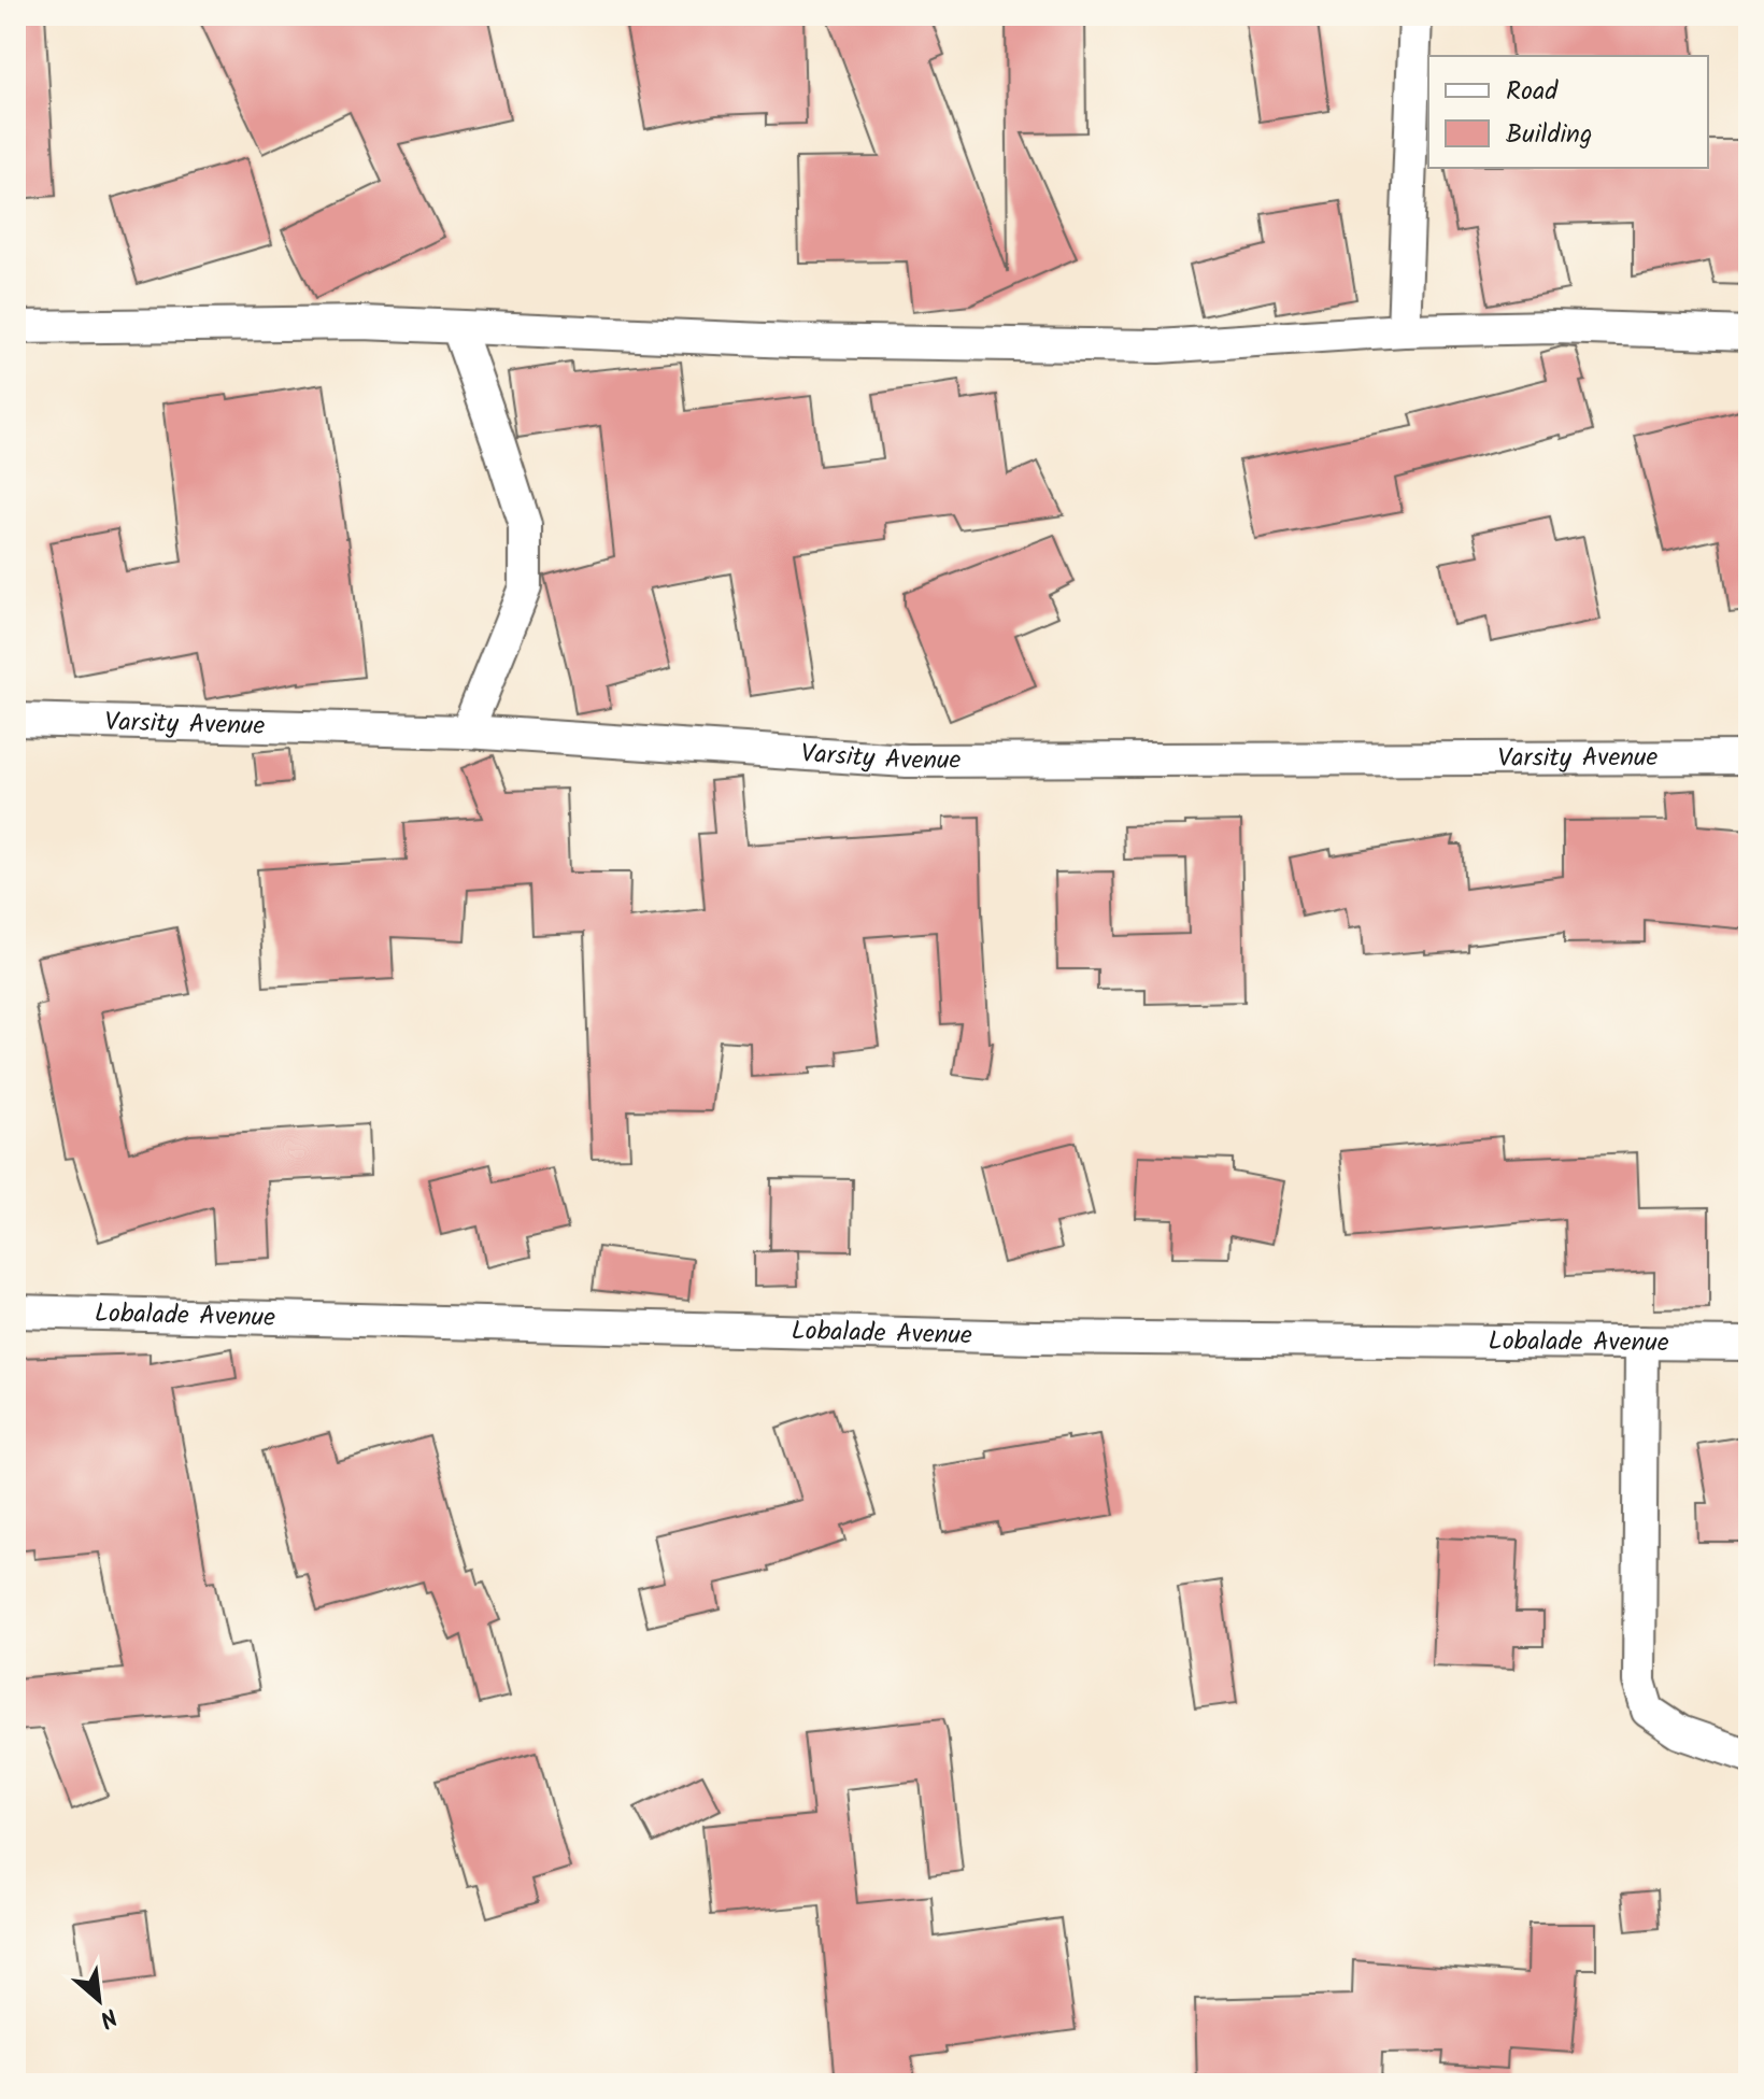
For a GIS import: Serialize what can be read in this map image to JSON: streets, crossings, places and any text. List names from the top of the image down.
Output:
{
  "streets": {
    "street": ["Varsity Avenue", "Lobalade Avenue"]
  },
  "legend": ["Road", "Building"],
  "north": "bottom right"
}
